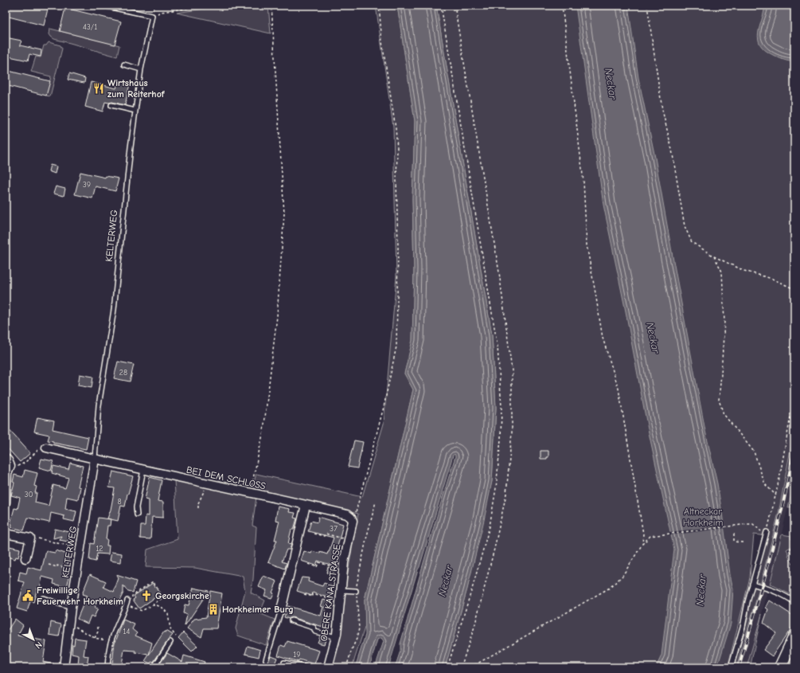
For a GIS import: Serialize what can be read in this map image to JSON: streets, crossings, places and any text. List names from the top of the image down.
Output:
{
  "streets": {
    "street": ["KELTERWEG", "BEI DEM SCHLOSS", "OBERE KANALSTRASSE"]
  },
  "crossings": [
    ["KELTERWEG", "BEI DEM SCHLOSS"],
    ["BEI DEM SCHLOSS", "OBERE KANALSTRASSE"]
  ],
  "water": ["Neckar"],
  "parks": ["Altneckar Horkheim"],
  "places": {
    "restaurant": ["Wirtshaus zum Reiterhof"],
    "public building": ["Freiwillige Feuerwehr Horkheim"],
    "church": ["Georgskirche"],
    "building": ["Horkheimer Burg"]
  },
  "house_numbers": [
    "43/1",
    "39",
    "28",
    "30",
    "8",
    "37",
    "12",
    "14",
    "19"
  ],
  "north": "bottom right"
}
